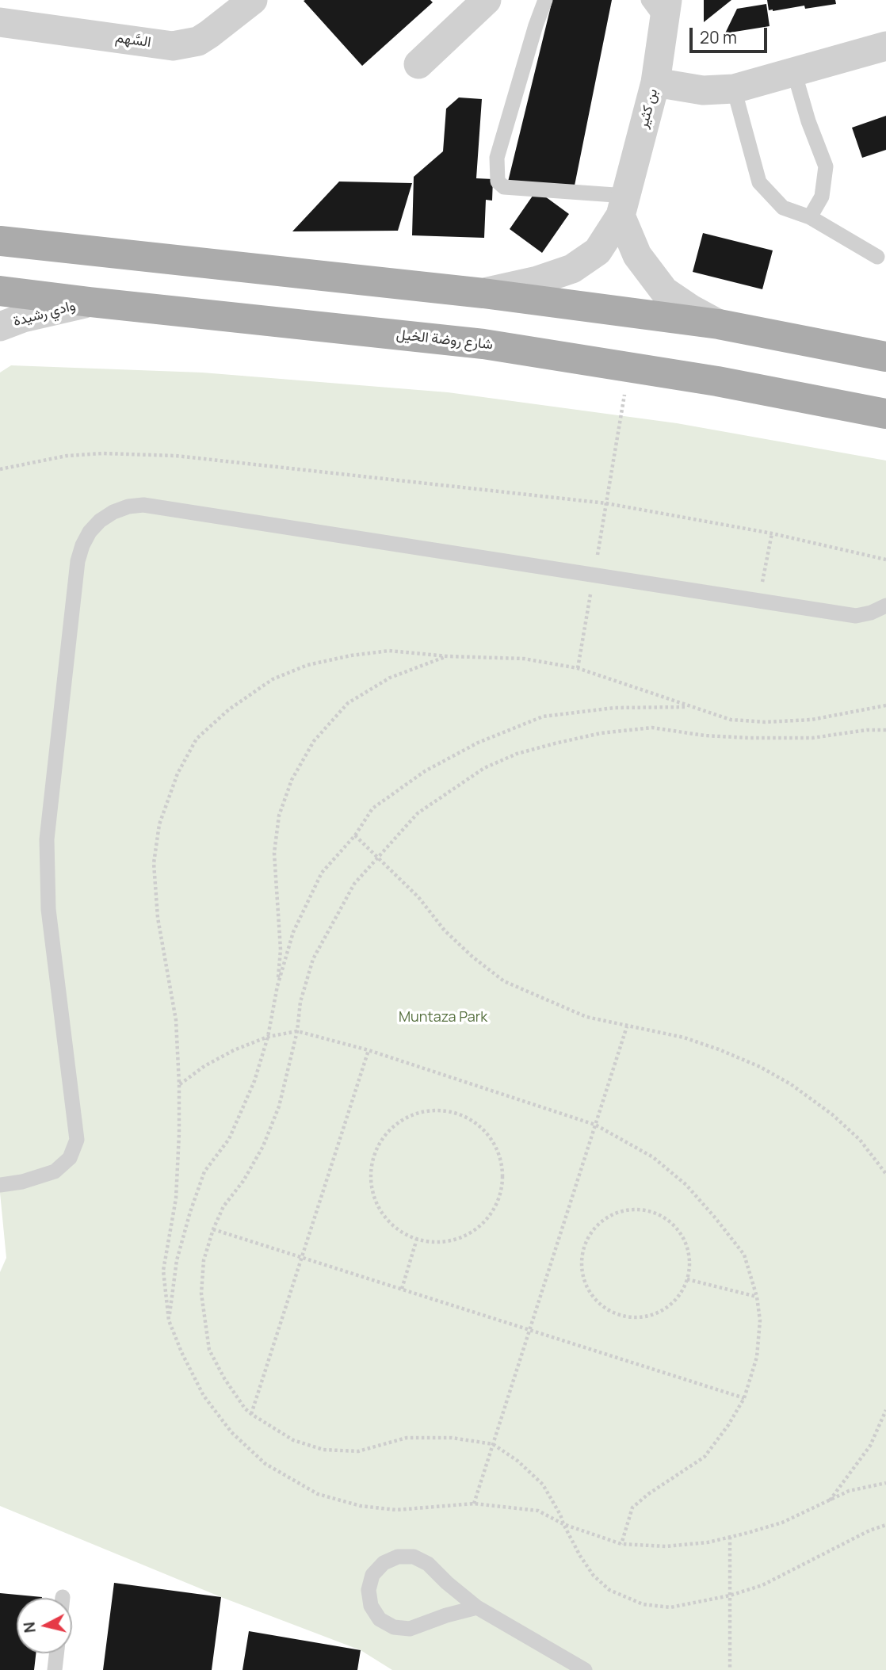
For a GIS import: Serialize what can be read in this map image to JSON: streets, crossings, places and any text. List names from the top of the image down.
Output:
{
  "streets": {
    "main road": ["شارع روضة الخيل"],
    "street": ["السَّهم", "بن كثير", "وادي رشيدة"]
  },
  "crossings": [
    ["وادي رشيدة", "شارع روضة الخيل"]
  ],
  "parks": ["Muntaza Park"],
  "scale_bar": "20 m",
  "north": "left"
}
